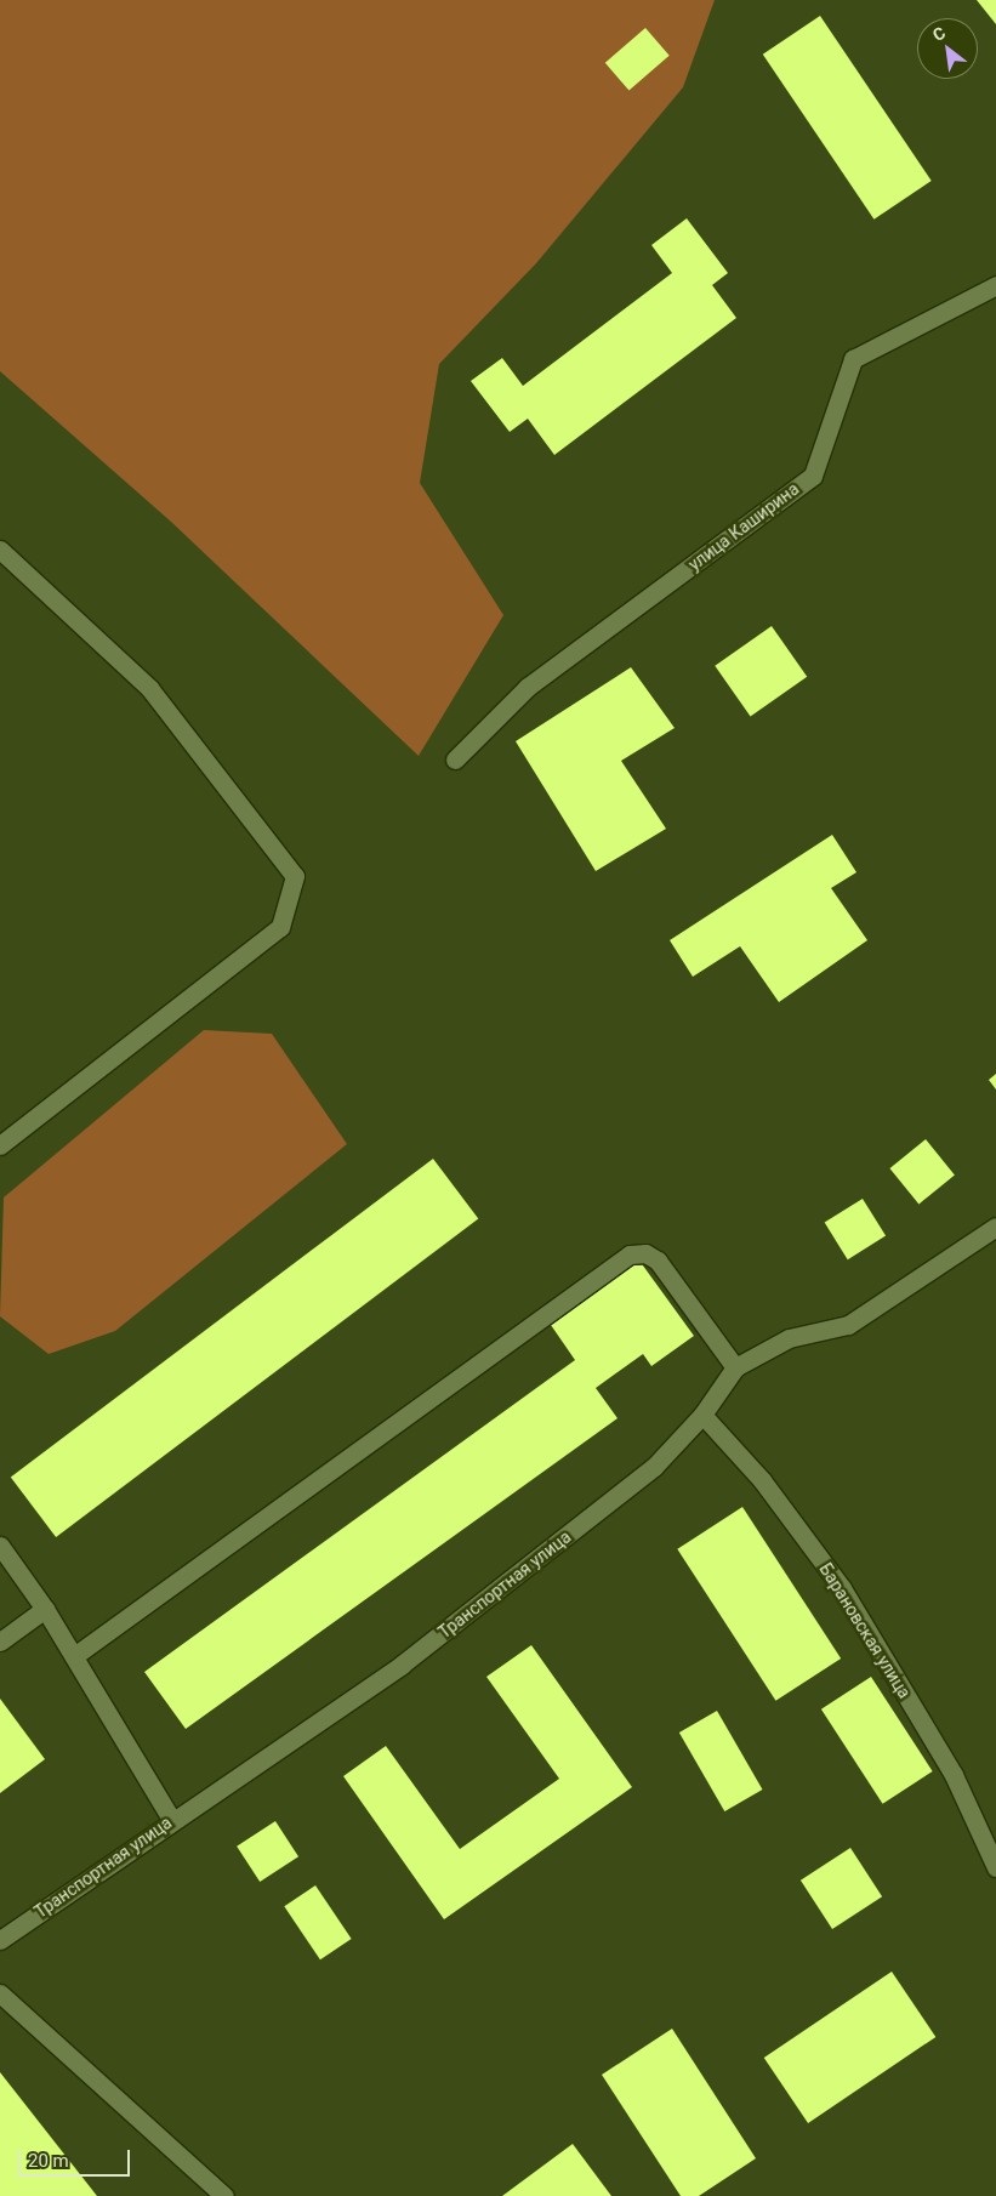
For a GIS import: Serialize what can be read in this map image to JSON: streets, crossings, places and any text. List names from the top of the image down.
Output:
{
  "streets": {
    "street": ["улица Каширина", "Транспортная улица", "Барановская улица"]
  },
  "crossings": [
    ["Транспортная улица", "Барановская улица"]
  ],
  "scale_bar": "20 m",
  "north": "top left"
}
